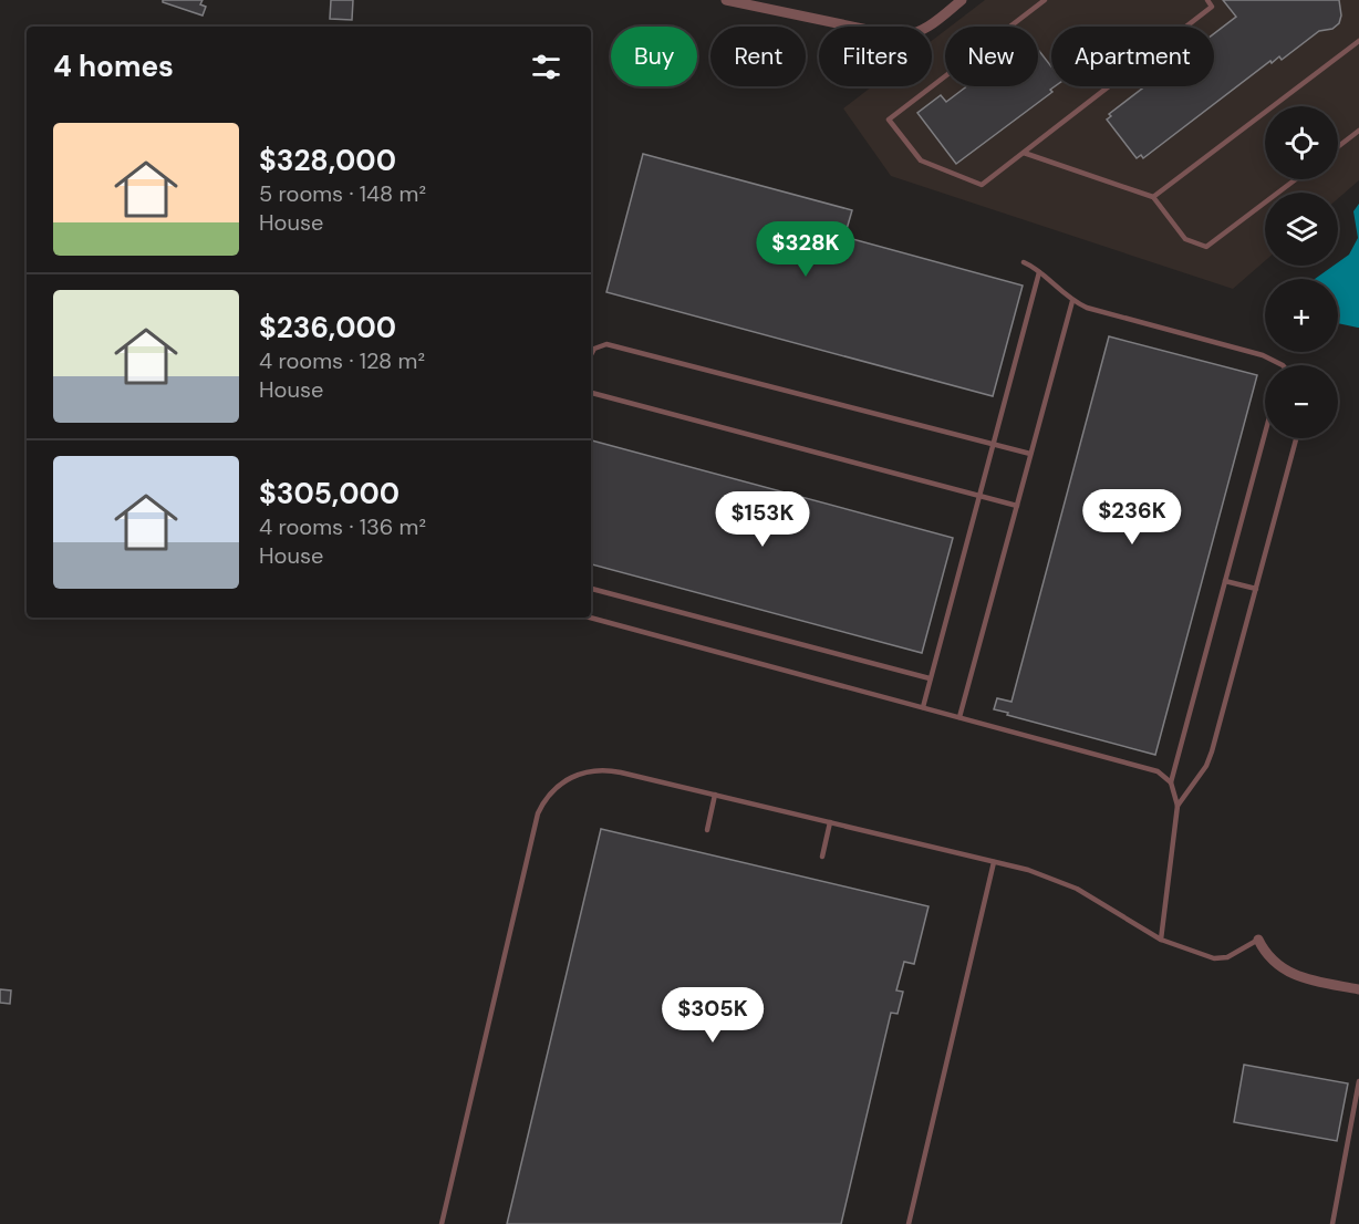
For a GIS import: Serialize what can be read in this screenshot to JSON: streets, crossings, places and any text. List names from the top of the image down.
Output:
{
  "page": {
    "chip": [
      "Buy",
      "Rent",
      "Filters",
      "New",
      "Apartment"
    ],
    "heading": "4 homes",
    "map_buttons": ["+", "−"],
    "list": [
      {
        "name": "$328,000",
        "note": "5 rooms · 148 m² · House"
      },
      {
        "name": "$236,000",
        "note": "4 rooms · 128 m² · House"
      },
      {
        "name": "$305,000",
        "note": "4 rooms · 136 m² · House"
      }
    ],
    "price": [
      "$328K",
      "$236K",
      "$153K",
      "$305K"
    ]
  }
}
